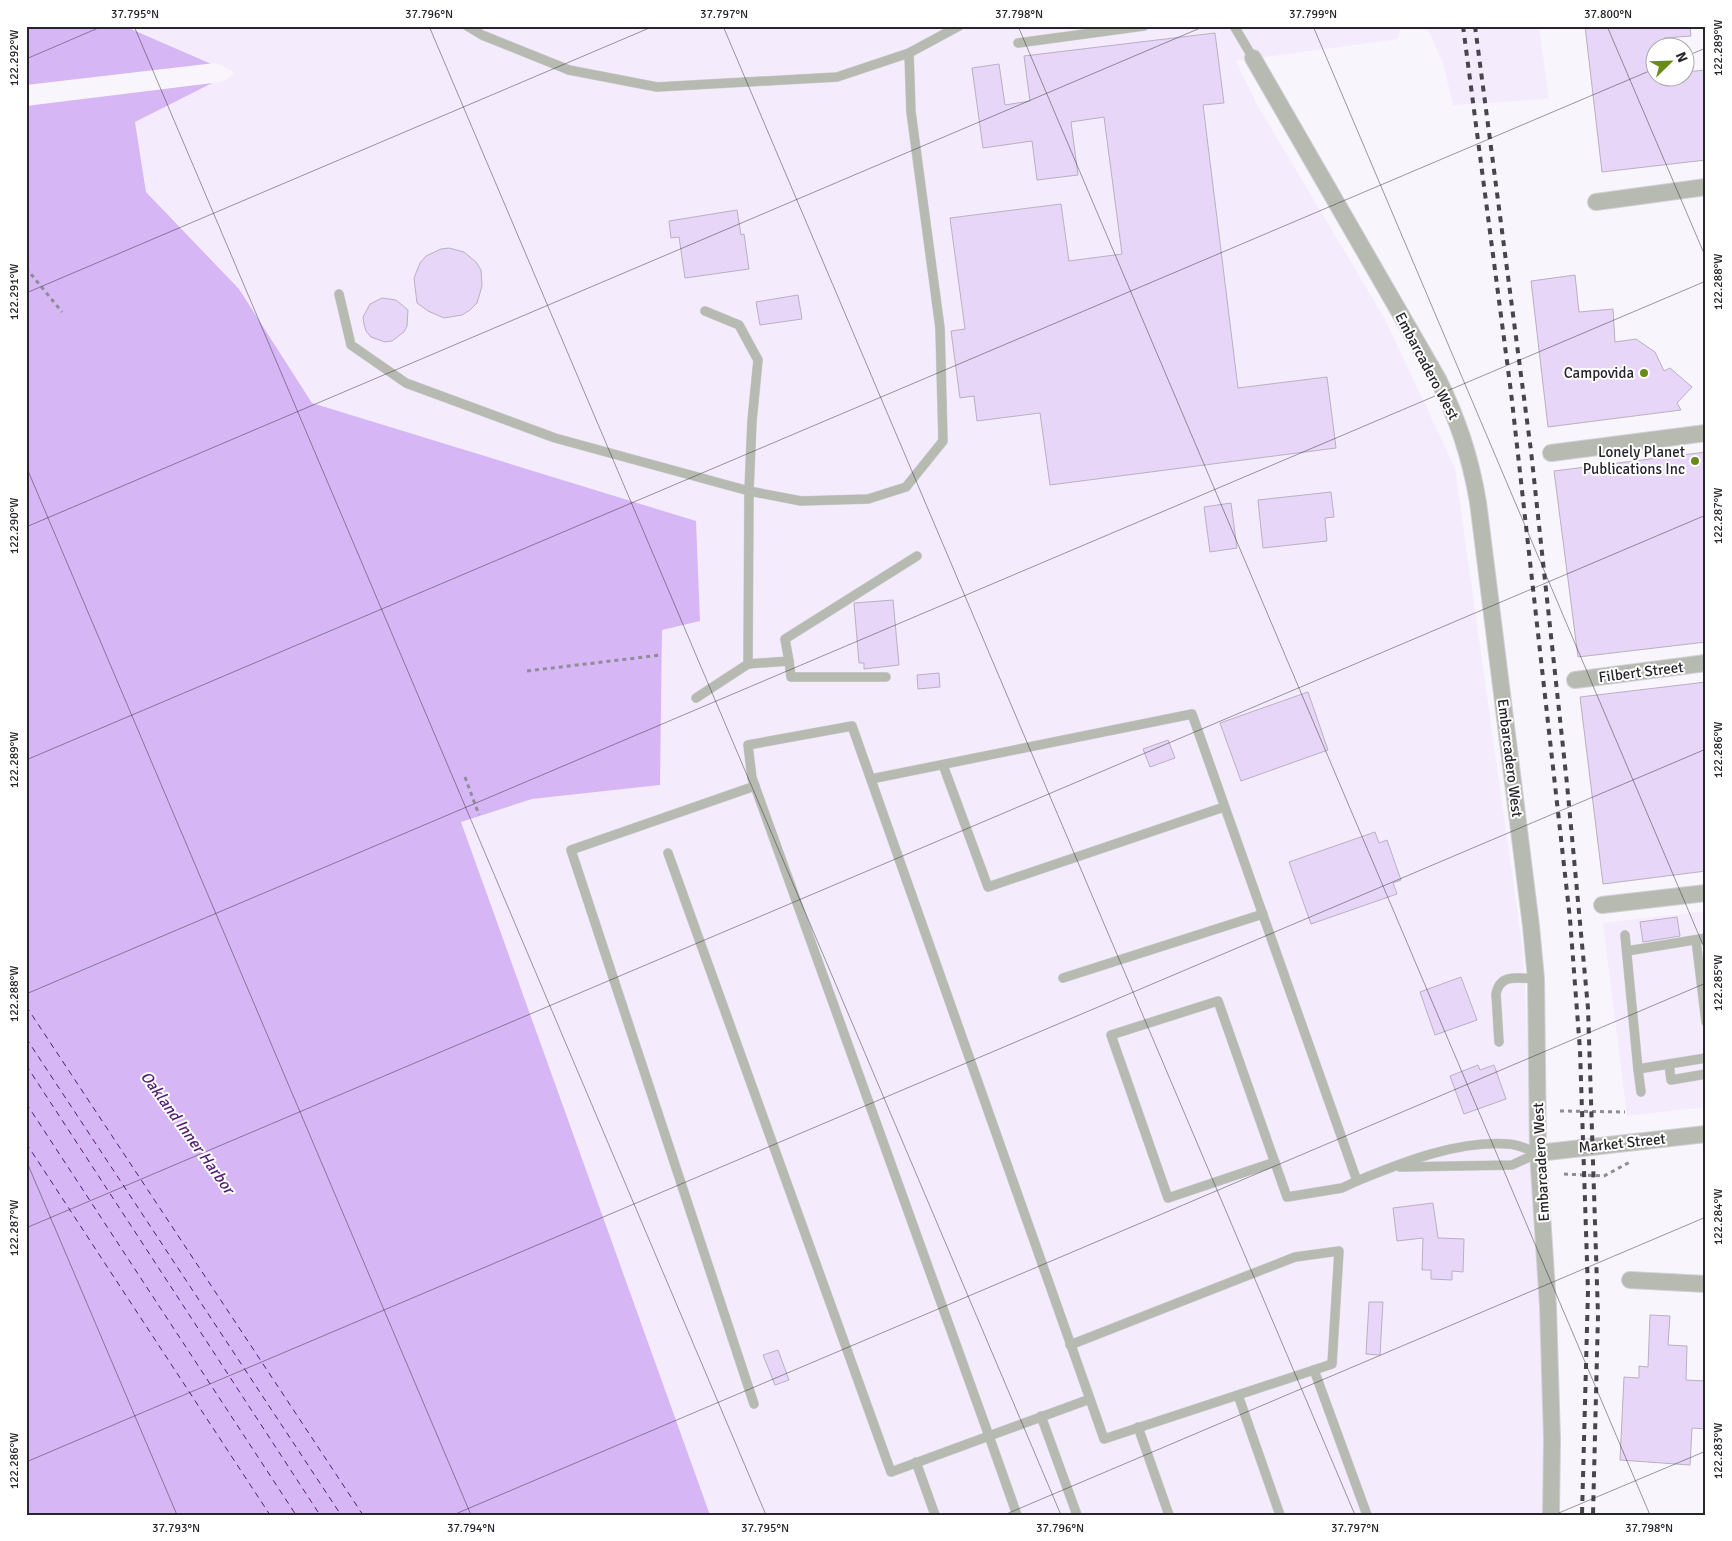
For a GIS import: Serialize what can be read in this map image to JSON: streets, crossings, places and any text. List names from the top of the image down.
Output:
{
  "streets": {
    "street": ["Embarcadero West", "Filbert Street", "Market Street"]
  },
  "crossings": [
    ["Embarcadero West", "Market Street"]
  ],
  "water": ["Oakland Inner Harbor"],
  "places": ["Campovida", "Lonely Planet Publications Inc"],
  "north": "top right",
  "coordinates": [
    "37.795°N",
    "37.796°N",
    "37.797°N",
    "37.798°N",
    "37.799°N",
    "37.800°N",
    "122.289°W",
    "122.292°W",
    "122.288°W",
    "122.291°W",
    "122.287°W",
    "122.290°W",
    "122.286°W",
    "122.285°W",
    "122.284°W",
    "122.283°W",
    "37.793°N",
    "37.794°N"
  ]
}
